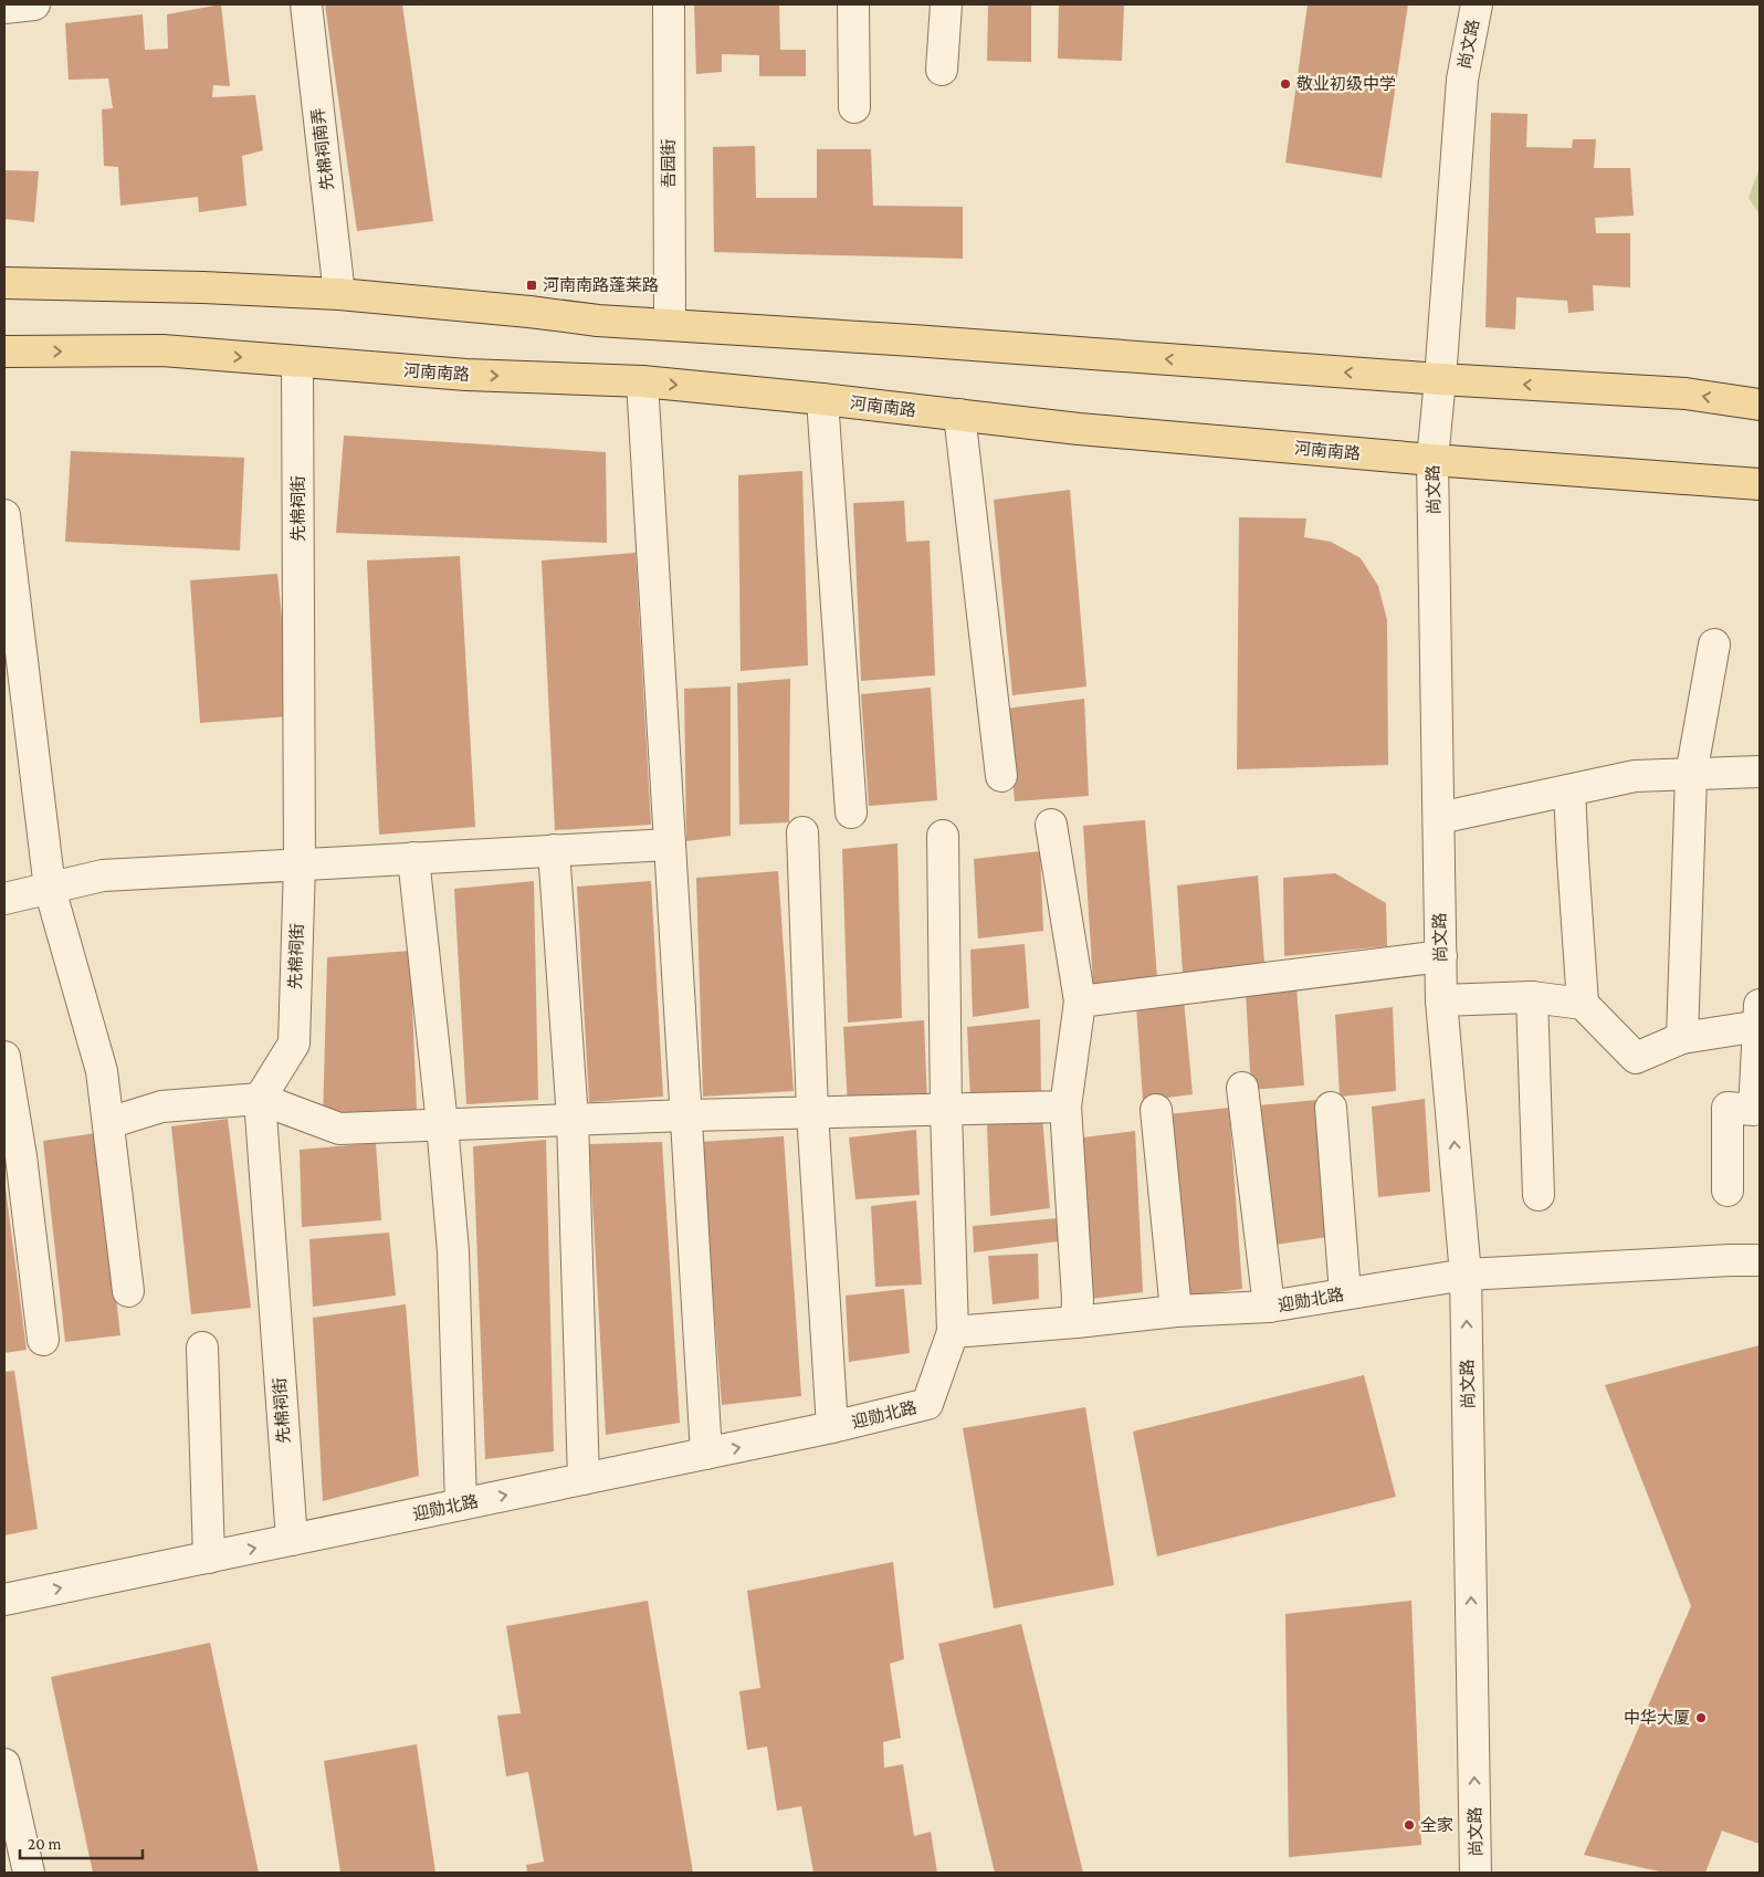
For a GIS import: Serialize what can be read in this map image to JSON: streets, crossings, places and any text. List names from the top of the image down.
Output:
{
  "streets": {
    "main road": ["河南南路"],
    "street": [
      "尚文路",
      "先棉祠南弄",
      "吾园街",
      "先棉祠街",
      "迎勋北路"
    ]
  },
  "crossings": [
    ["尚文路", "河南南路"],
    ["尚文路", "迎勋北路"],
    ["河南南路", "先棉祠街"],
    ["先棉祠街", "迎勋北路"]
  ],
  "places": {
    "other": ["敬业初级中学", "中华大厦", "全家"],
    "transit": ["河南南路蓬莱路"]
  },
  "scale_bar": "20 m"
}
